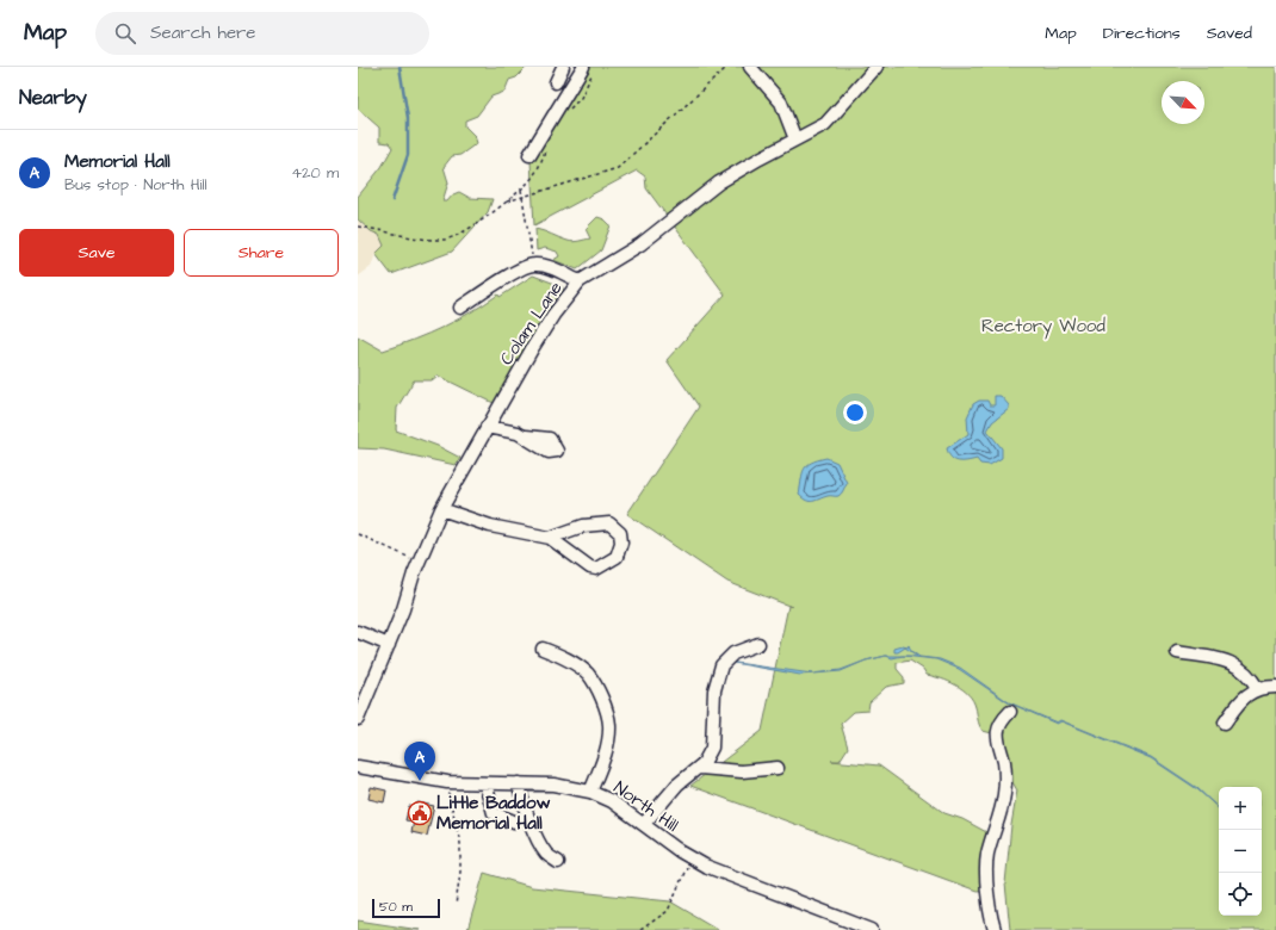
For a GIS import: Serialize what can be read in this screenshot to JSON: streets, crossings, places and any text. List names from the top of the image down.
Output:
{
  "streets": {
    "street": ["Colam Lane", "North Hill"]
  },
  "parks": ["Rectory Wood"],
  "places": {
    "public building": ["Little Baddow Memorial Hall"]
  },
  "scale_bar": "50 m",
  "north": "bottom right",
  "page": {
    "header": "Map",
    "search": "Search here",
    "nav": ["Map", "Directions", "Saved"],
    "heading": "Nearby",
    "list": [
      {
        "mark": "A",
        "name": "Memorial Hall",
        "note": "Bus stop · North Hill",
        "value": "420 m"
      }
    ],
    "buttons": ["Save", "Share"],
    "pins": "A",
    "map_buttons": ["+", "−"],
    "scale": "50 m"
  }
}
